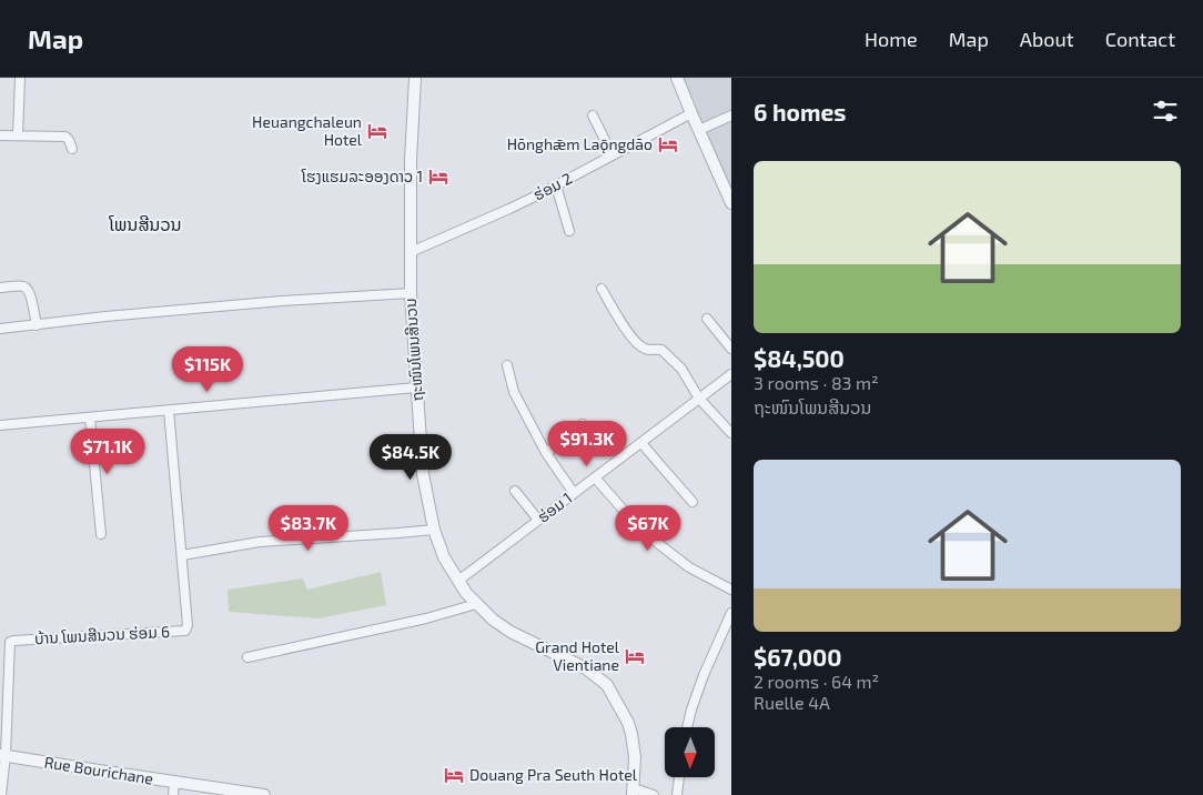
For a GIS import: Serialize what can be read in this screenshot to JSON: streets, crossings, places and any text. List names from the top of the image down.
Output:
{
  "streets": {
    "street": [
      "ຮ່ອມ 2",
      "ຖະໜົນໂພນສີນວນ",
      "ຮ່ອມ 1",
      "ບ້ານ ໂພນສີນວນ ຮ່ອມ 6",
      "Rue Bourichane"
    ]
  },
  "crossings": [
    ["ຮ່ອມ 2", "ຖະໜົນໂພນສີນວນ"],
    ["ຖະໜົນໂພນສີນວນ", "ຮ່ອມ 1"],
    ["ບ້ານ ໂພນສີນວນ ຮ່ອມ 6", "Rue Bourichane"]
  ],
  "districts": ["ໂພນສີນວນ"],
  "places": {
    "hotel": [
      "Heuangchaleun Hotel",
      "Hōnghǣm Laǭngdāo",
      "ໂຮງແຮມລະອອງດາວ 1",
      "Grand Hotel Vientiane",
      "Douang Pra Seuth Hotel"
    ]
  },
  "north": "bottom",
  "page": {
    "header": "Map",
    "nav": [
      "Home",
      "Map",
      "About",
      "Contact"
    ],
    "heading": "6 homes",
    "list": [
      {
        "name": "$84,500",
        "note": "3 rooms · 83 m² · ຖະໜົນໂພນສີນວນ"
      },
      {
        "name": "$67,000",
        "note": "2 rooms · 64 m² · Ruelle 4A"
      }
    ],
    "price": [
      "$115K",
      "$91.3K",
      "$71.1K",
      "$84.5K",
      "$83.7K",
      "$67K"
    ]
  }
}
